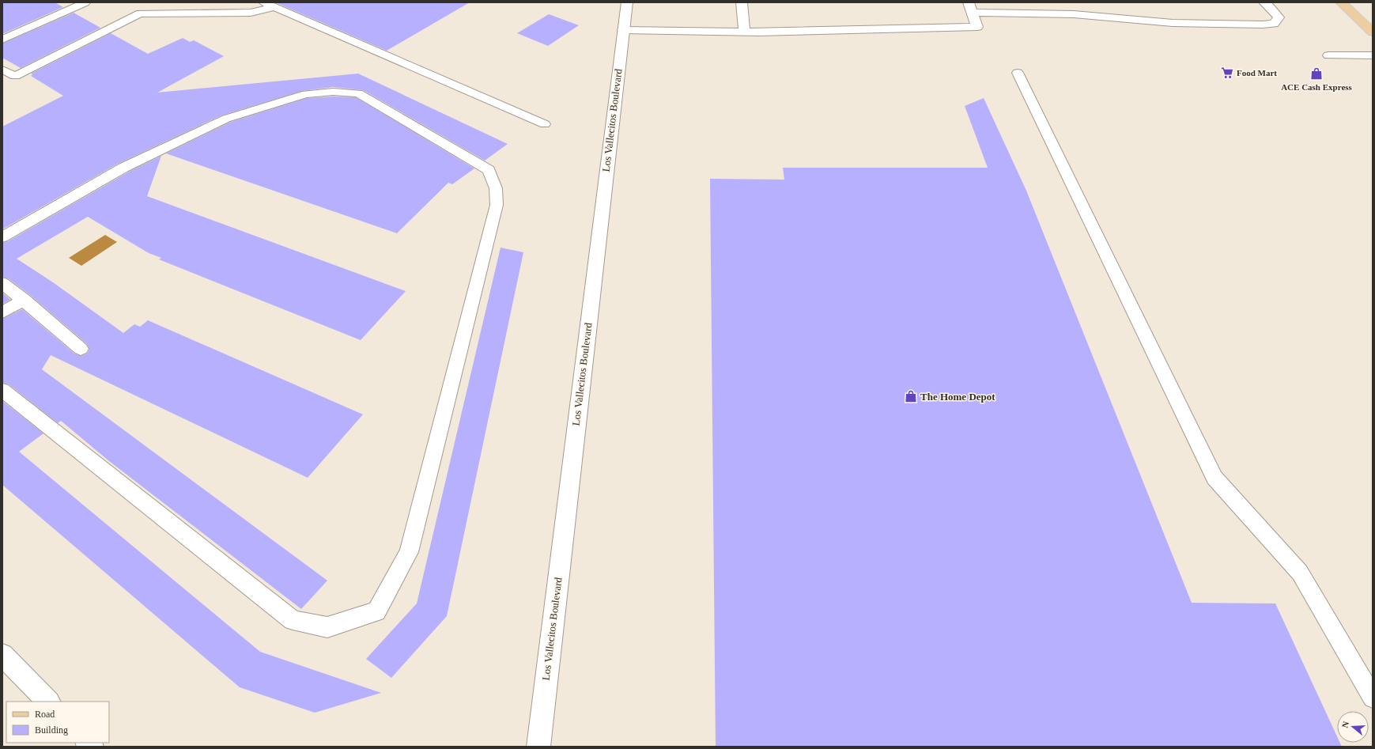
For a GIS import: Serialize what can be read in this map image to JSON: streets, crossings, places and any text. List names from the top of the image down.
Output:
{
  "streets": {
    "street": ["Los Vallecitos Boulevard"]
  },
  "places": {
    "supermarket": ["Food Mart"],
    "shop": ["ACE Cash Express", "The Home Depot"]
  },
  "legend": ["Road", "Building"],
  "north": "left"
}
